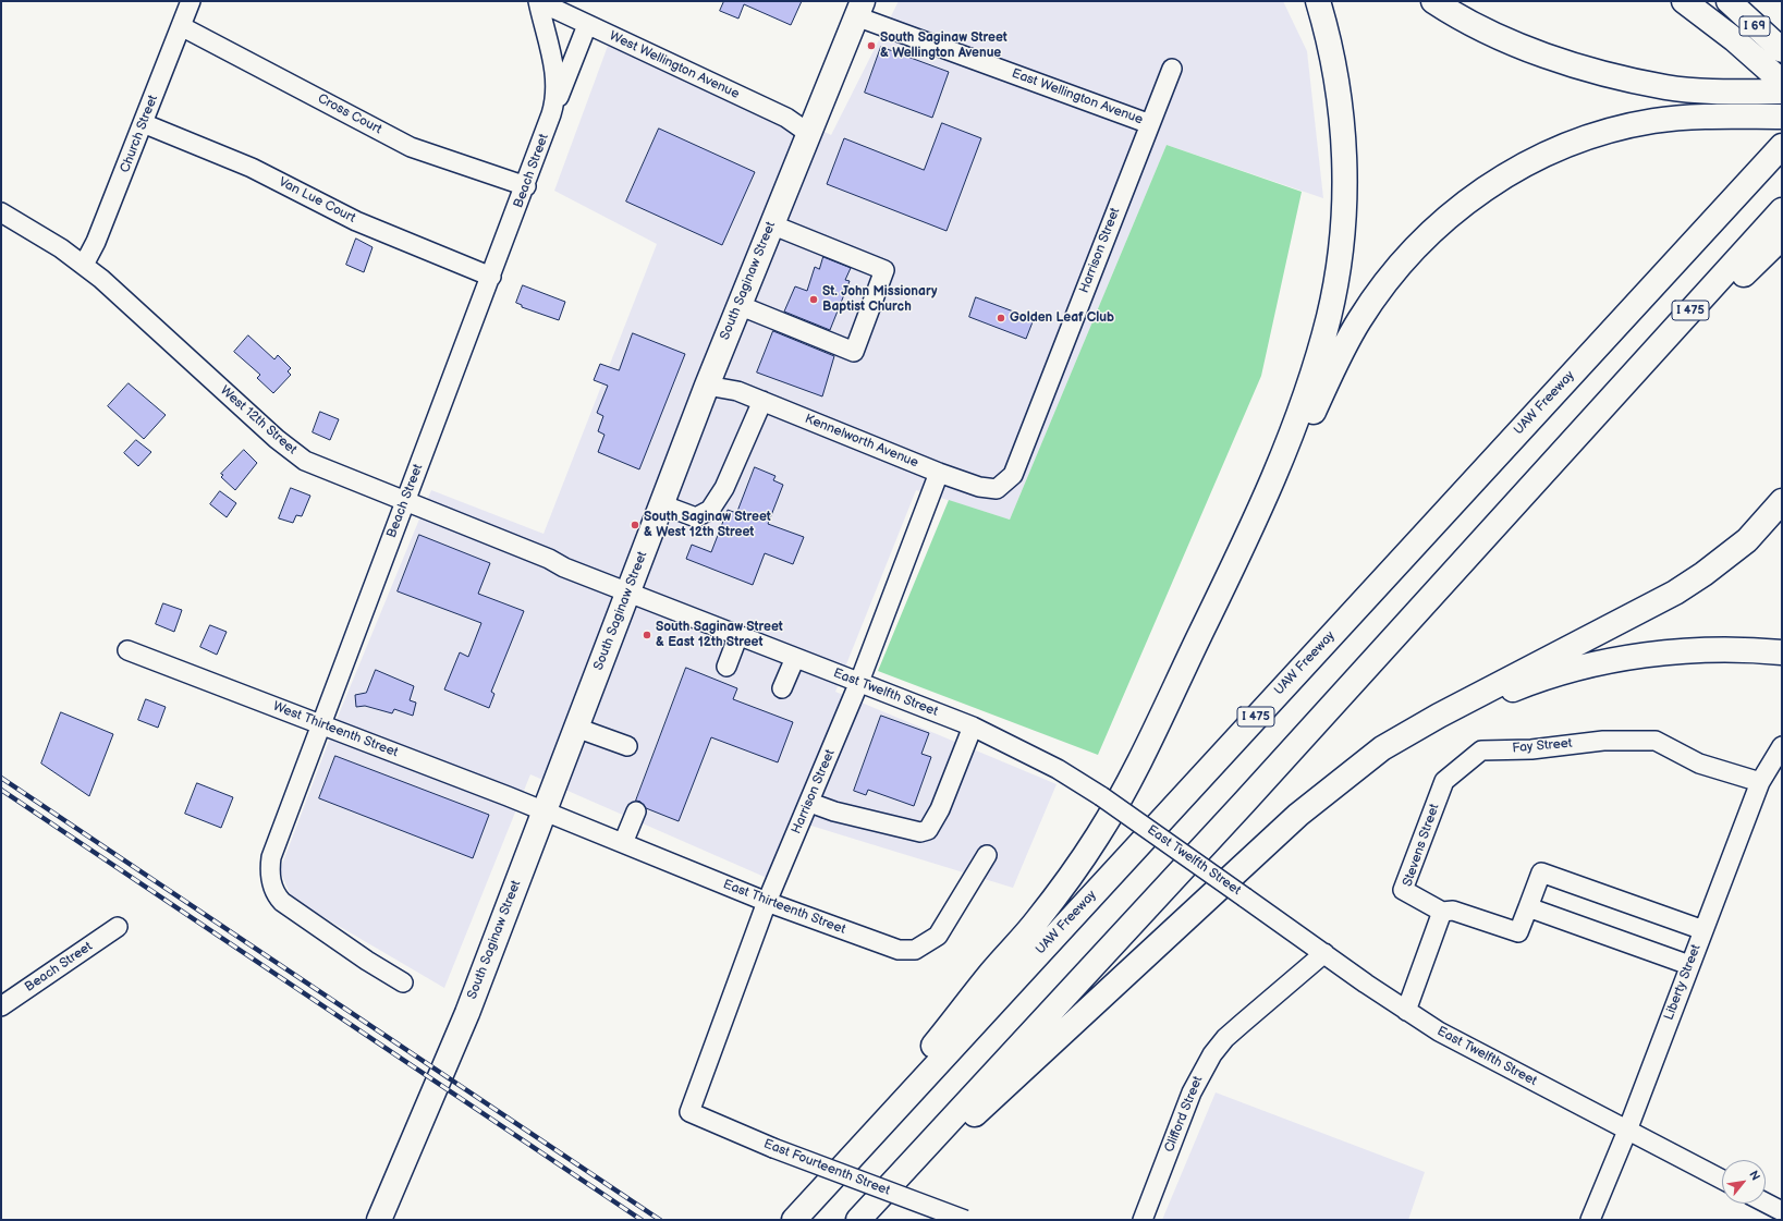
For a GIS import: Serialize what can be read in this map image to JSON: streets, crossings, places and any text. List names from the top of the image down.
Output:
{
  "streets": {
    "main road": [
      "I 69",
      "South Saginaw Street",
      "I 475",
      "UAW Freeway"
    ],
    "street": [
      "West Wellington Avenue",
      "East Wellington Avenue",
      "Cross Court",
      "Church Street",
      "Beach Street",
      "Van Lue Court",
      "Harrison Street",
      "West 12th Street",
      "Kennelworth Avenue",
      "East Twelfth Street",
      "West Thirteenth Street",
      "Fay Street",
      "Stevens Street",
      "East Thirteenth Street",
      "Liberty Street",
      "Clifford Street",
      "East Fourteenth Street"
    ]
  },
  "crossings": [
    ["West Wellington Avenue", "Beach Street"],
    ["West Wellington Avenue", "South Saginaw Street"],
    ["East Wellington Avenue", "Harrison Street"],
    ["East Wellington Avenue", "South Saginaw Street"],
    ["Cross Court", "Church Street"],
    ["Cross Court", "Beach Street"],
    ["Church Street", "Van Lue Court"],
    ["Church Street", "West 12th Street"],
    ["Beach Street", "Van Lue Court"],
    ["Beach Street", "West 12th Street"],
    ["Beach Street", "West Thirteenth Street"],
    ["Harrison Street", "Kennelworth Avenue"],
    ["Harrison Street", "East Twelfth Street"],
    ["Harrison Street", "East Thirteenth Street"],
    ["Harrison Street", "East Fourteenth Street"],
    ["South Saginaw Street", "West 12th Street"],
    ["South Saginaw Street", "Kennelworth Avenue"],
    ["South Saginaw Street", "East Twelfth Street"],
    ["South Saginaw Street", "West Thirteenth Street"],
    ["South Saginaw Street", "East Thirteenth Street"],
    ["West 12th Street", "East Twelfth Street"],
    ["East Twelfth Street", "Liberty Street"],
    ["East Twelfth Street", "Clifford Street"],
    ["West Thirteenth Street", "East Thirteenth Street"],
    ["Fay Street", "Stevens Street"],
    ["Fay Street", "Liberty Street"]
  ],
  "places": [
    "South Saginaw Street & Wellington Avenue",
    "St. John Missionary Baptist Church",
    "Golden Leaf Club",
    "South Saginaw Street & West 12th Street",
    "South Saginaw Street & East 12th Street"
  ],
  "north": "top right"
}
